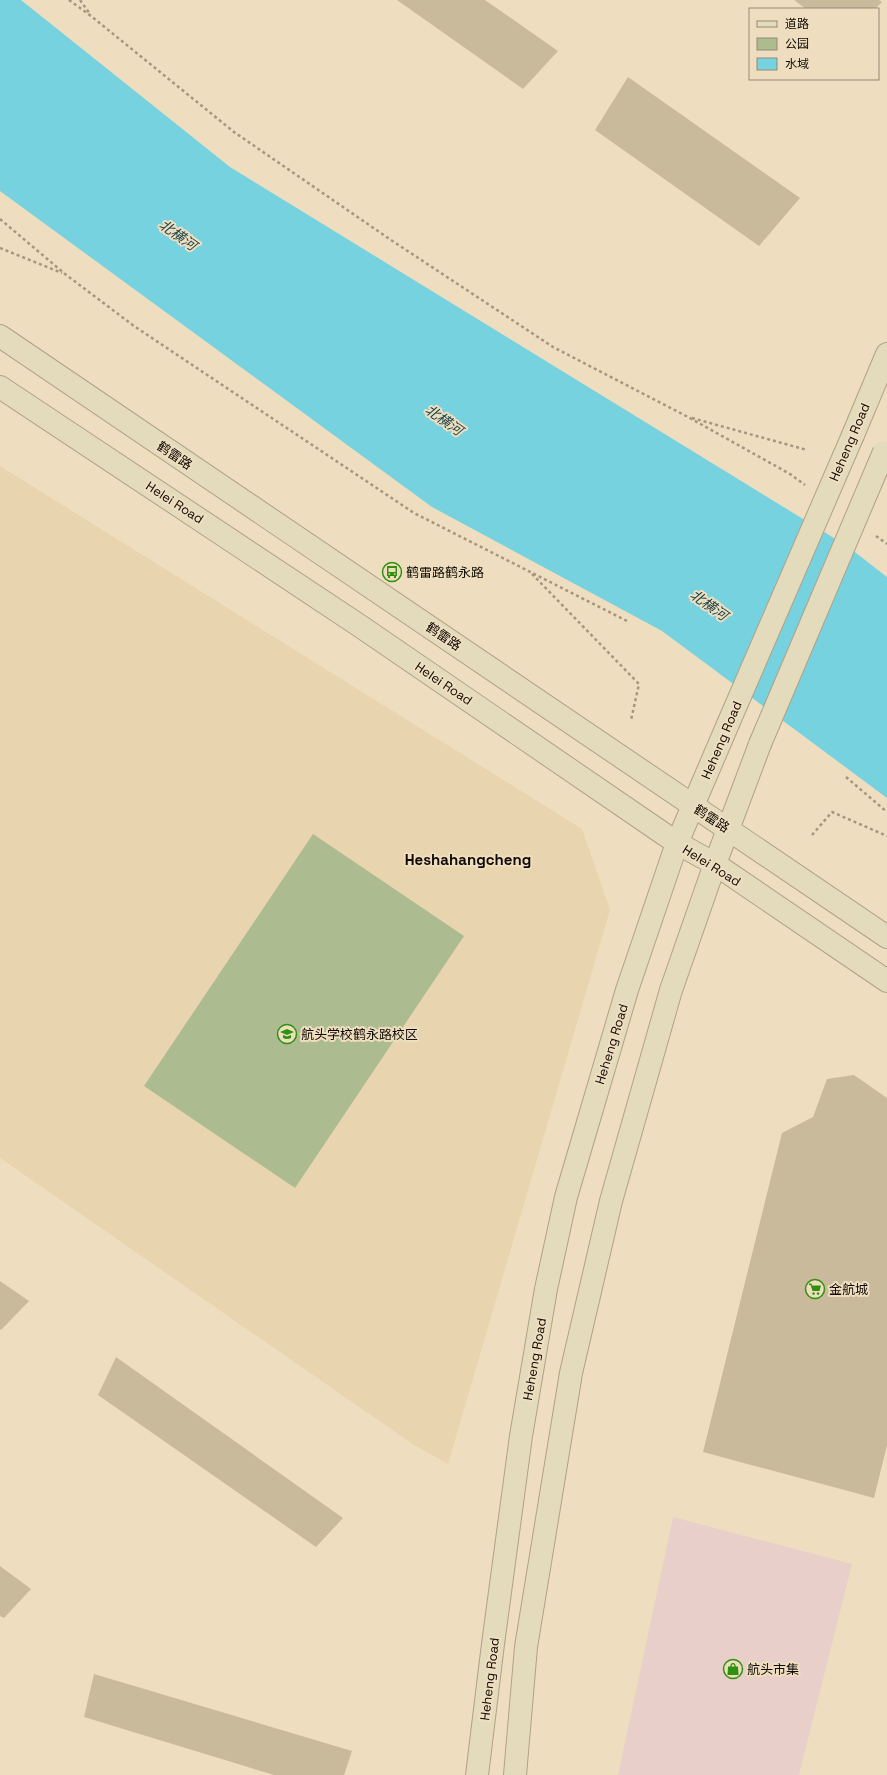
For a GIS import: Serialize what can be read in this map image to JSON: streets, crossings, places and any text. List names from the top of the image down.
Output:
{
  "streets": {
    "street": ["Heheng Road", "鹤雷路", "Helei Road"]
  },
  "crossings": [
    ["Heheng Road", "鹤雷路"],
    ["Heheng Road", "Helei Road"]
  ],
  "districts": ["Heshahangcheng"],
  "water": ["北横河"],
  "places": {
    "bus stop": ["鹤雷路鹤永路"],
    "school or university": ["航头学校鹤永路校区"],
    "supermarket": ["金航城"],
    "shop": ["航头市集"]
  },
  "legend": ["道路", "公园", "水域"]
}
